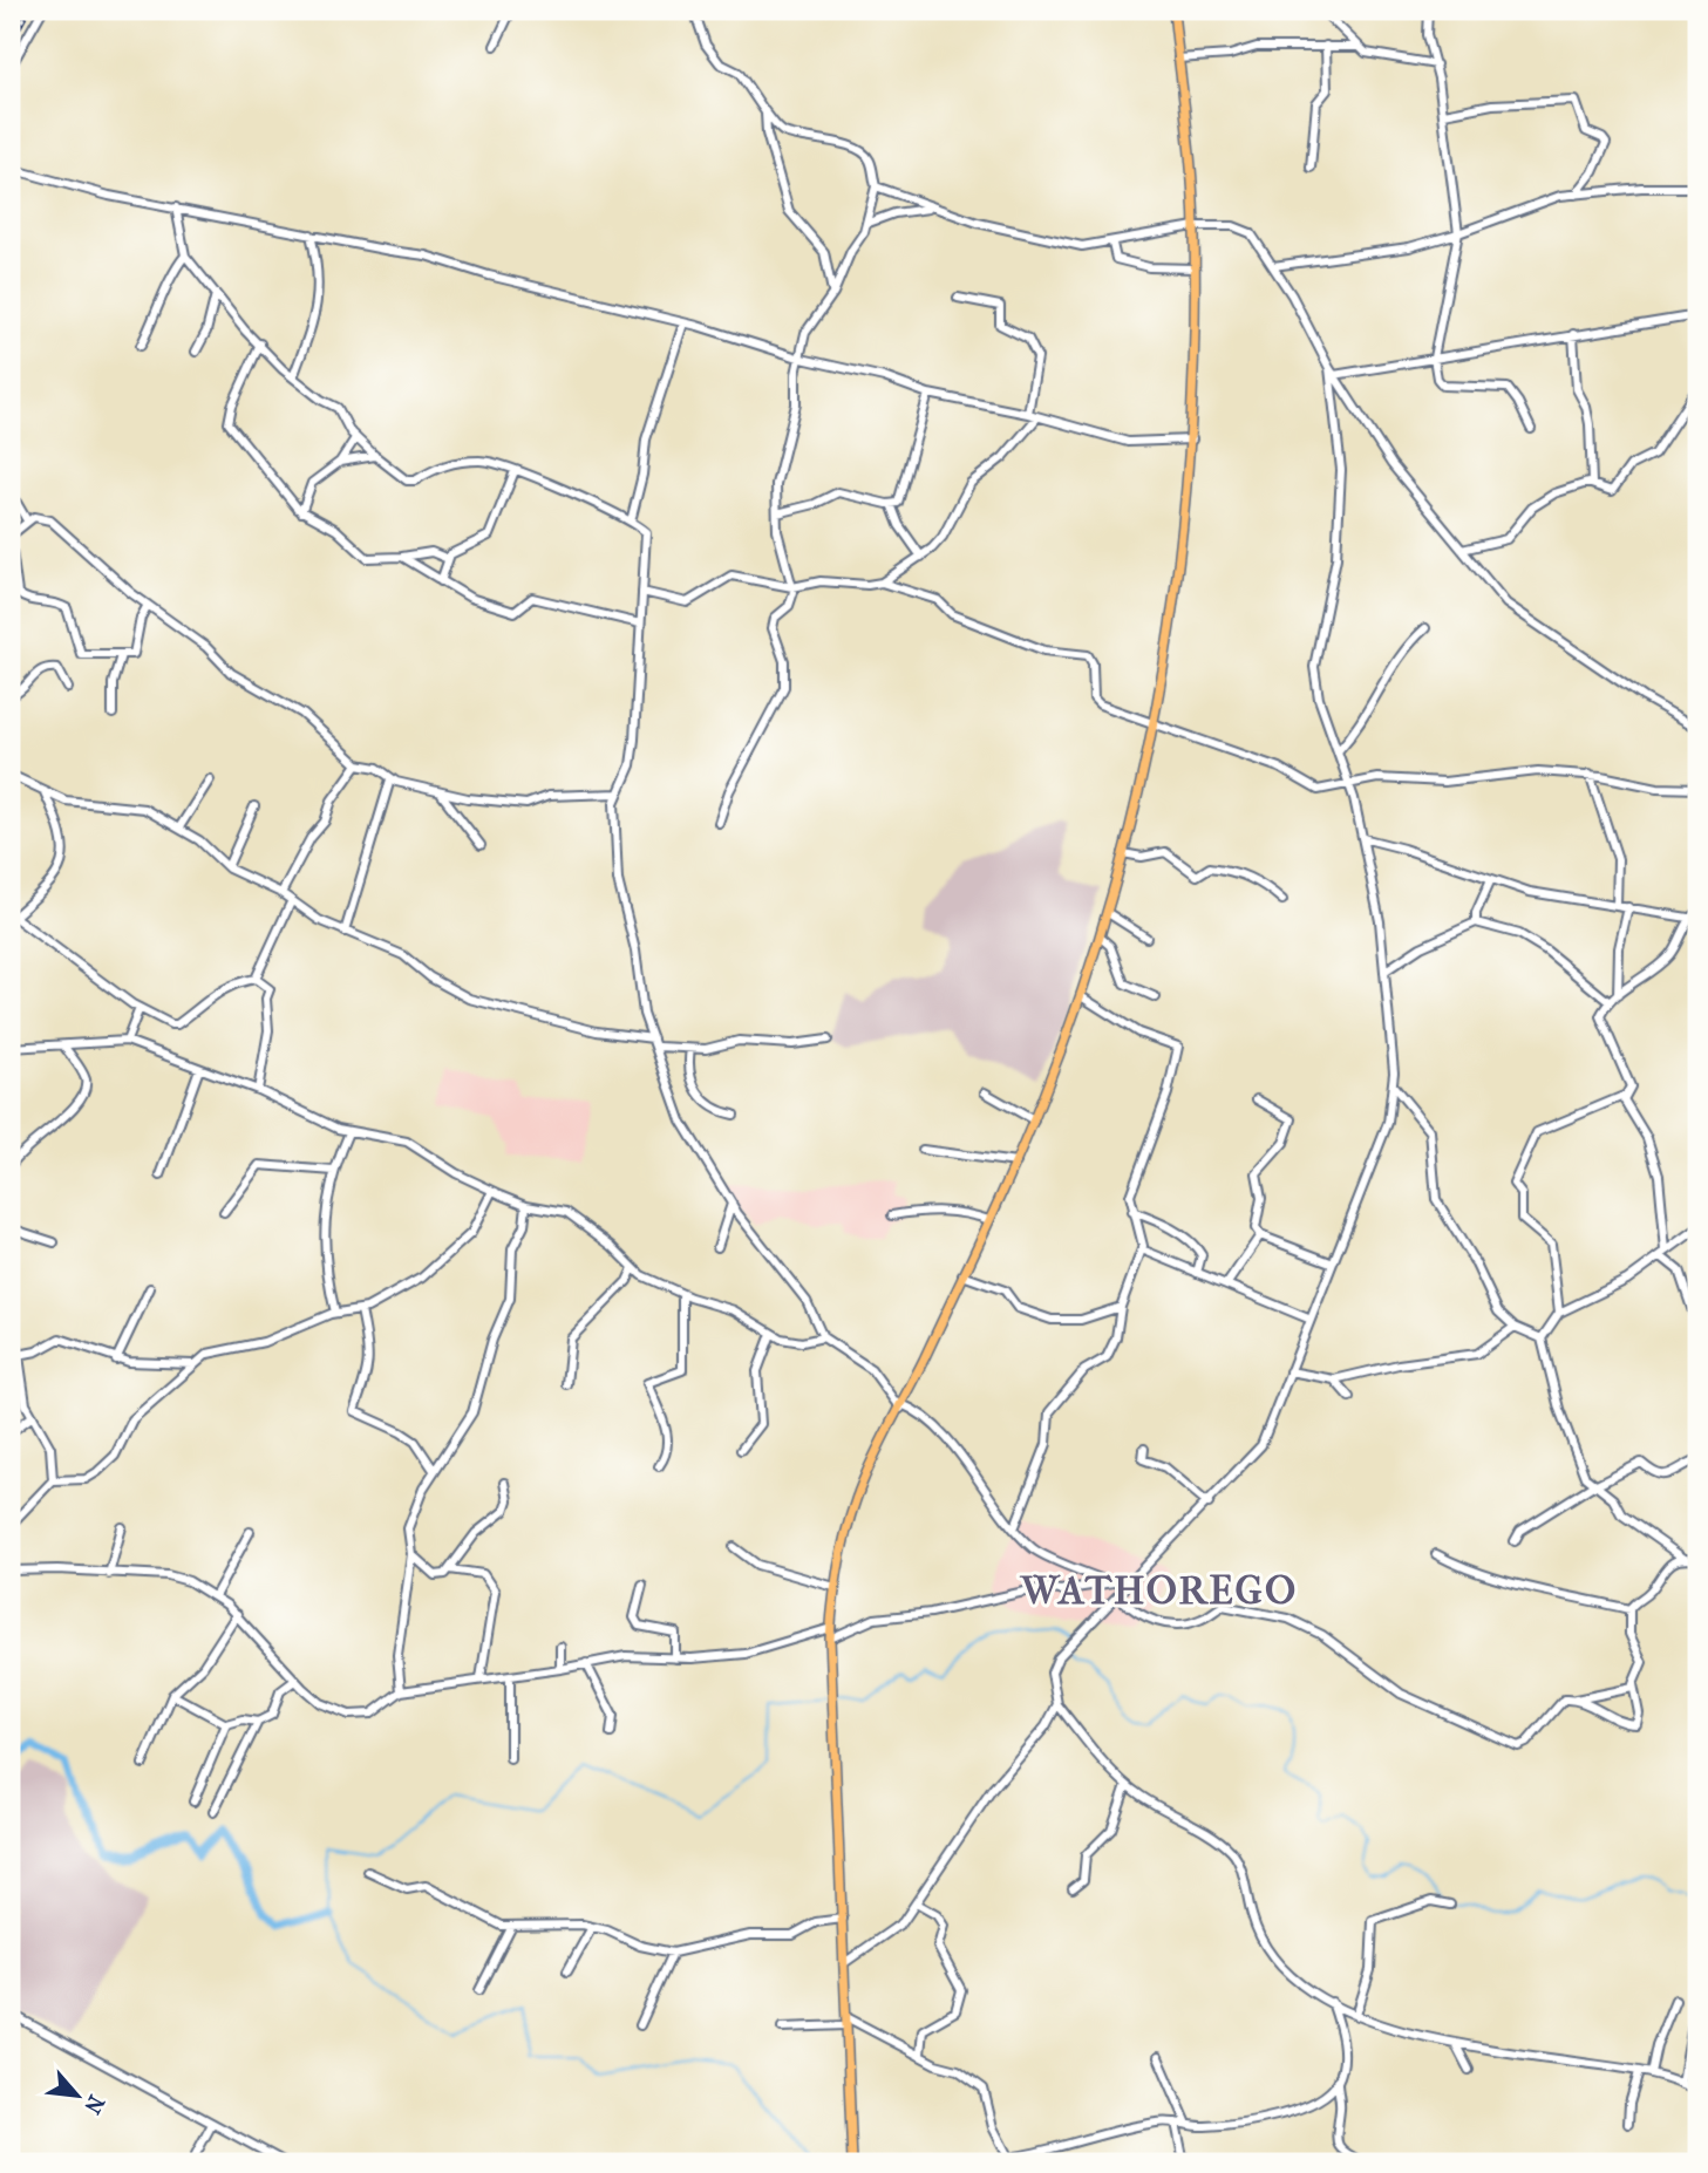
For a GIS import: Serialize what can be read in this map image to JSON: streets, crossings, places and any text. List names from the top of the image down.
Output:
{
  "districts": ["WATHOREGO"],
  "north": "bottom right"
}
